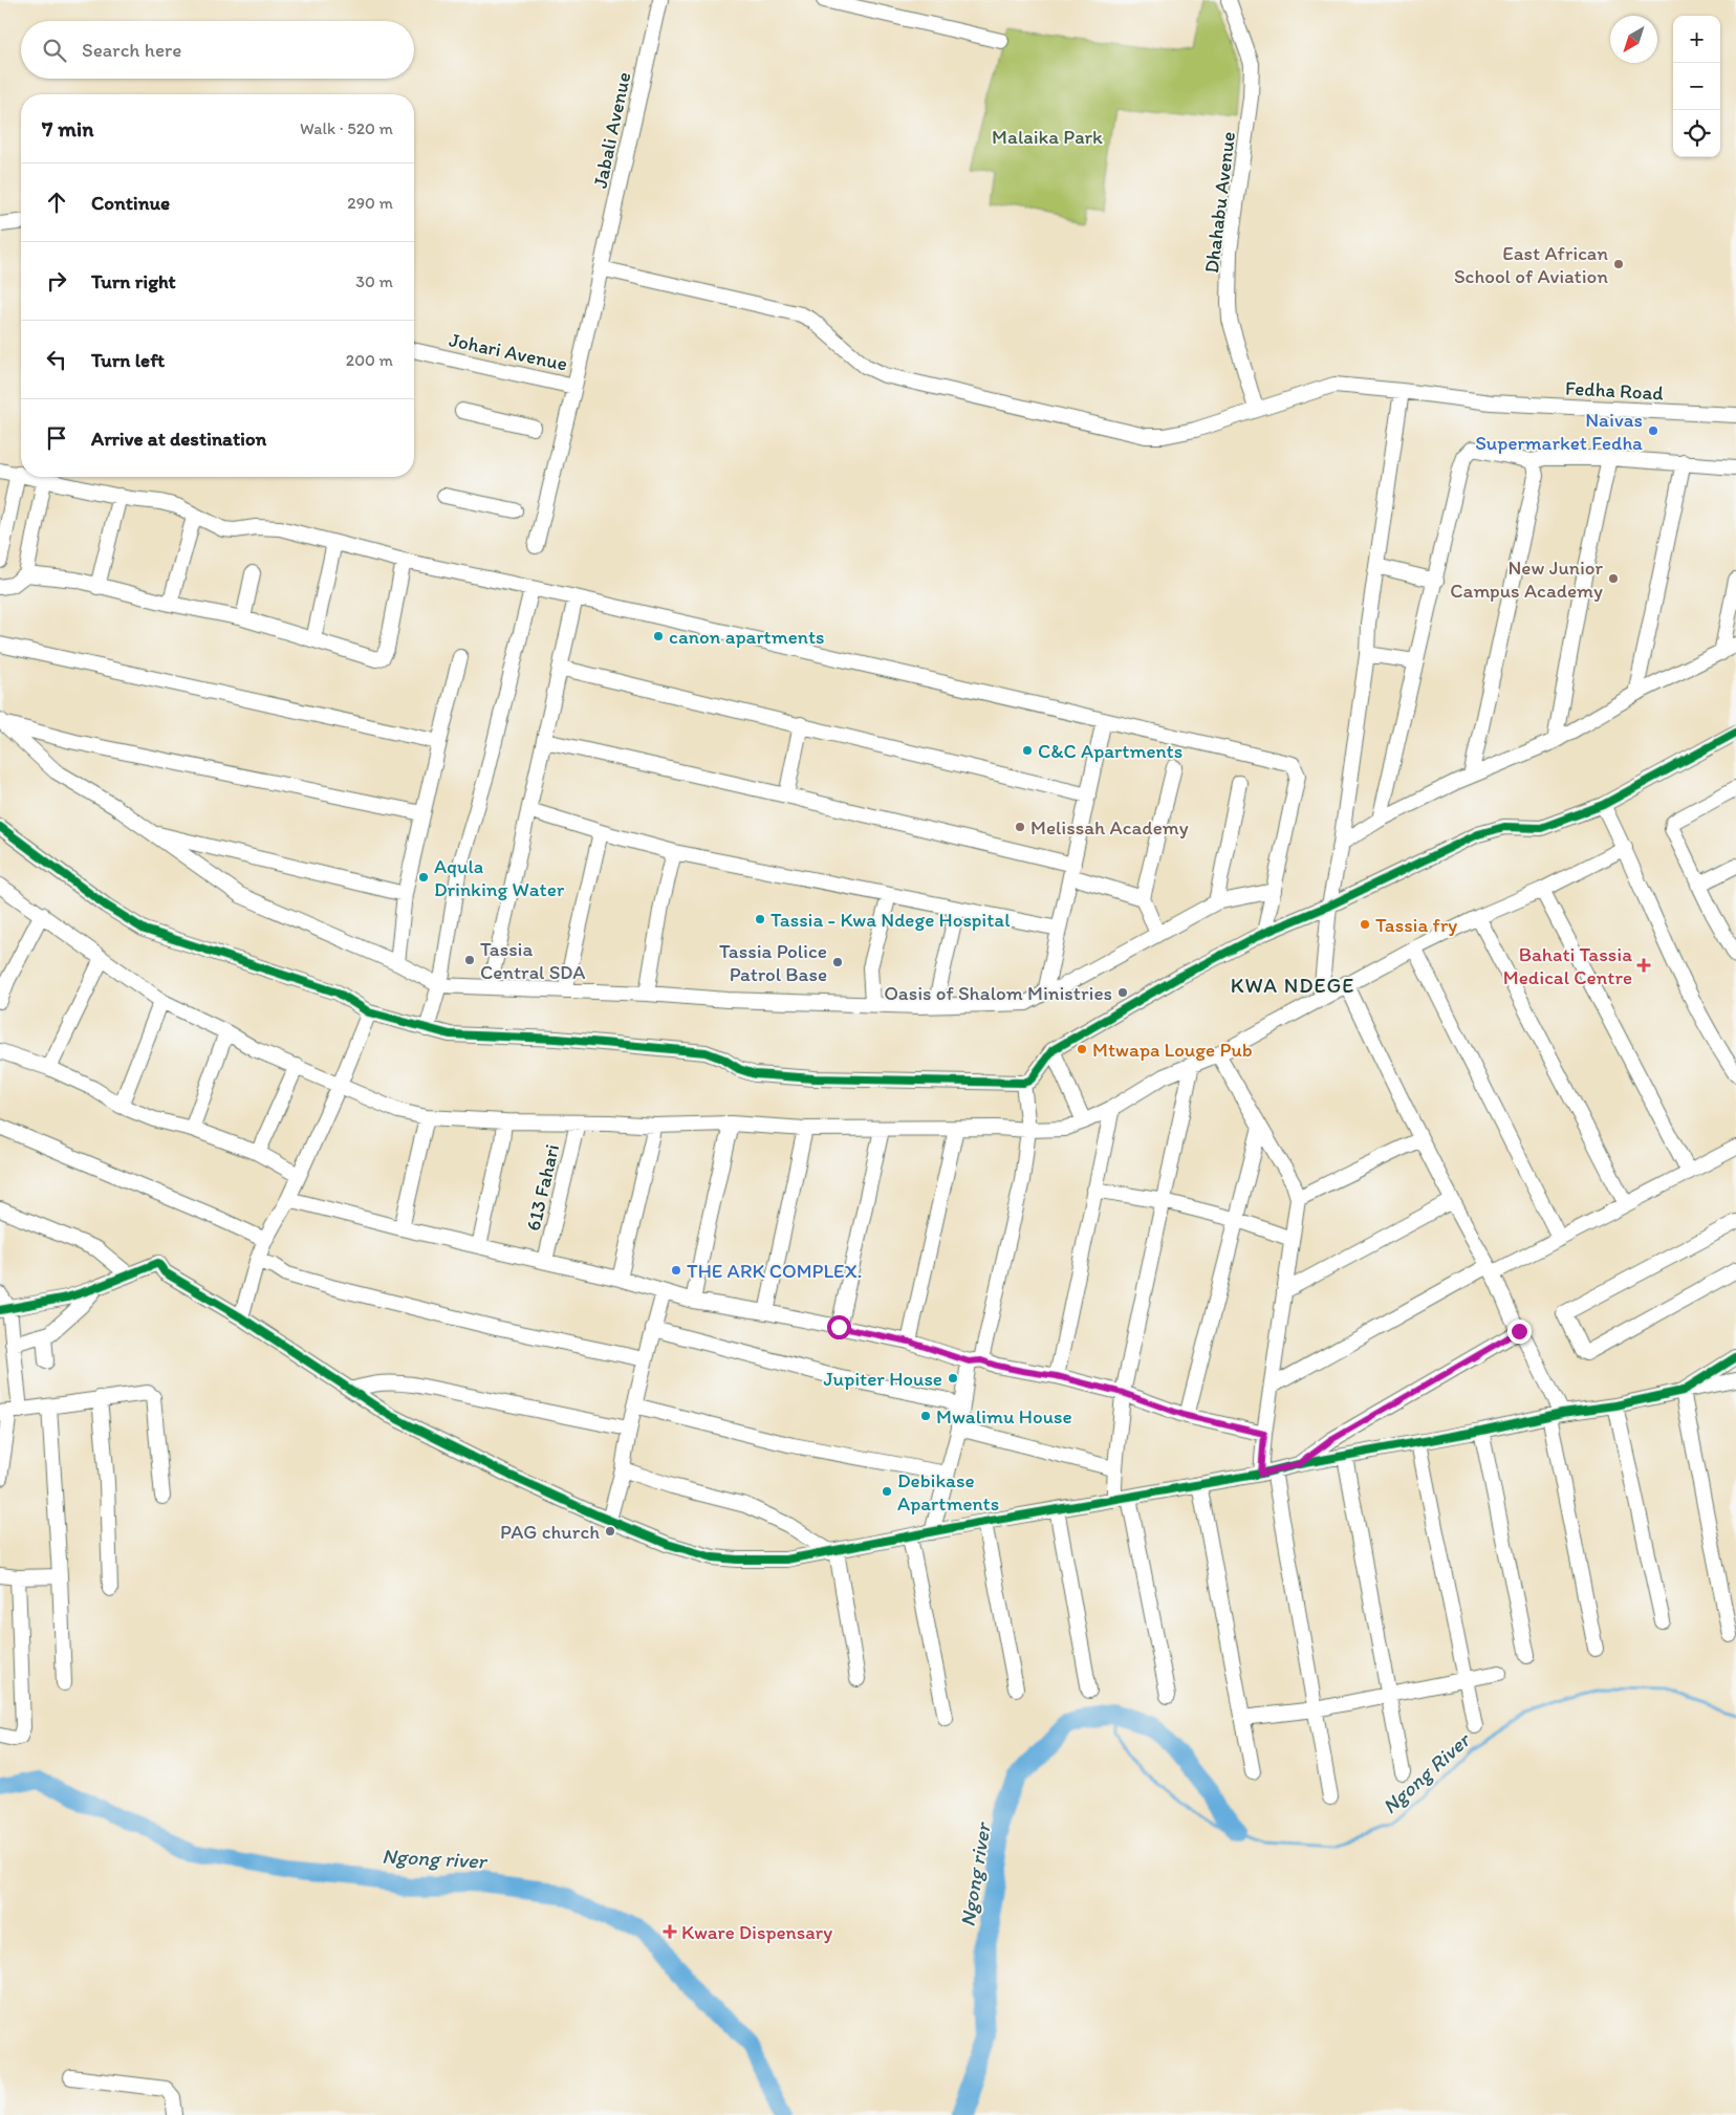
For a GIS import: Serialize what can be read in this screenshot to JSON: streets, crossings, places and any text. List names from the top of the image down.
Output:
{
  "streets": {
    "street": [
      "Jabali Avenue",
      "Dhahabu Avenue",
      "Johari Avenue",
      "Fedha Road",
      "613 Fahari"
    ]
  },
  "crossings": [
    ["Jabali Avenue", "Johari Avenue"],
    ["Jabali Avenue", "Fedha Road"],
    ["Dhahabu Avenue", "Fedha Road"],
    ["Johari Avenue", "Fedha Road"]
  ],
  "districts": ["KWA NDEGE"],
  "water": ["Ngong River", "Ngong river"],
  "parks": ["Malaika Park"],
  "places": {
    "other": [
      "East African School of Aviation",
      "Naivas Supermarket Fedha",
      "New Junior Campus Academy",
      "canon apartments",
      "C&C Apartments",
      "Melissah Academy",
      "Aqula Drinking Water",
      "Tassia - Kwa Ndege Hospital",
      "Tassia fry",
      "Tassia Central SDA",
      "Tassia Police Patrol Base",
      "Oasis of Shalom Ministries",
      "Mtwapa Louge Pub",
      "THE ARK COMPLEX.",
      "Jupiter House",
      "Mwalimu House",
      "Debikase Apartments",
      "PAG church"
    ],
    "health": ["Bahati Tassia Medical Centre", "Kware Dispensary"]
  },
  "north": "bottom left",
  "page": {
    "map_buttons": ["+", "−"],
    "search": "Search here",
    "heading": ["7 min", "Walk · 520 m"],
    "list": [
      ["Continue", "290 m"],
      ["Turn right", "30 m"],
      ["Turn left", "200 m"],
      "Arrive at destination"
    ]
  }
}
